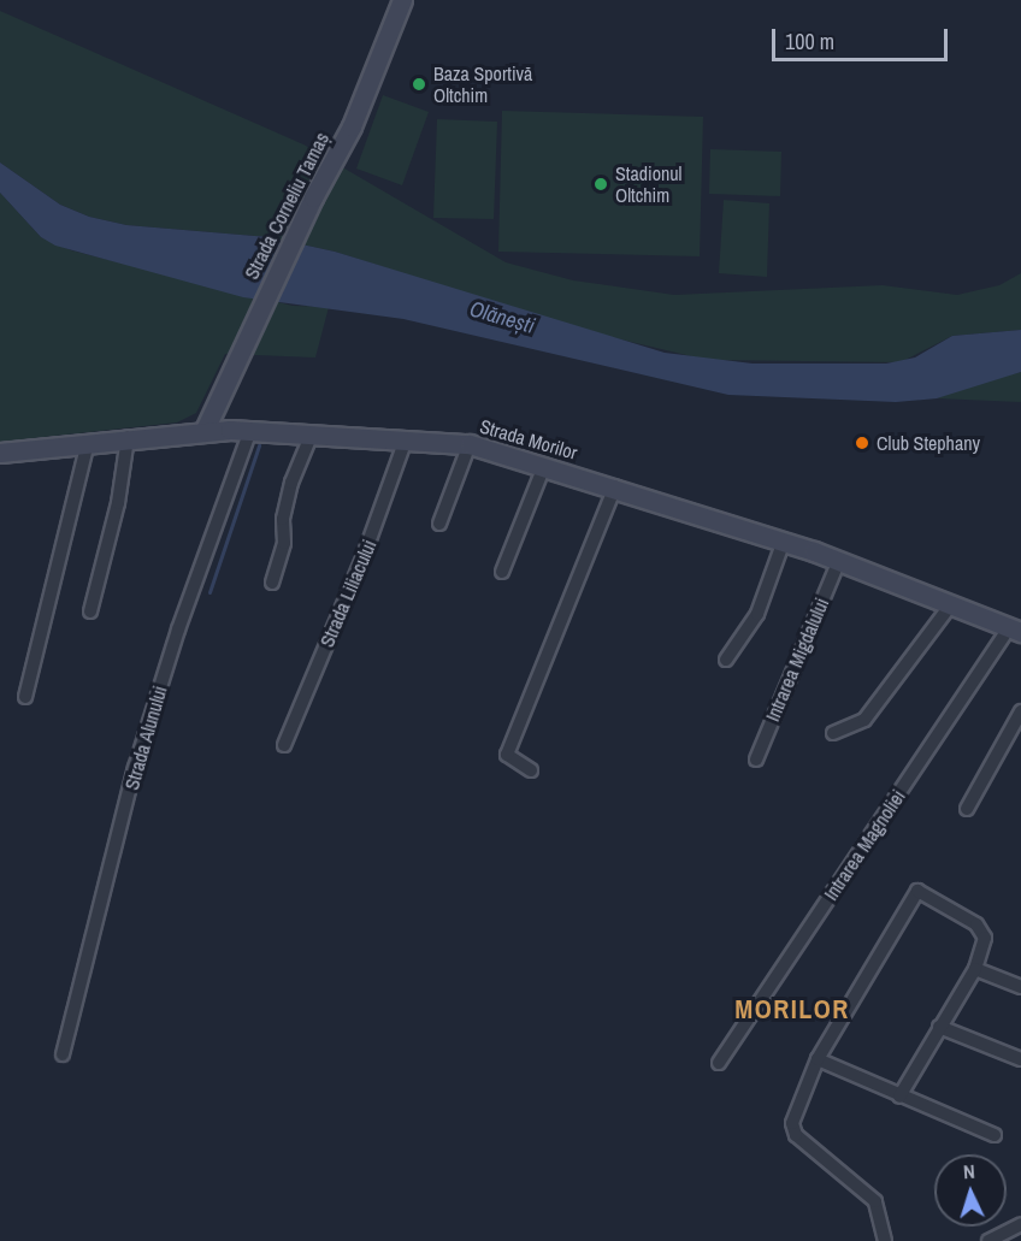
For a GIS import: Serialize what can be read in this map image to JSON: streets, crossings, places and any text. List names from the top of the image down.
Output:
{
  "streets": {
    "street": [
      "Strada Corneliu Tamaș",
      "Strada Morilor",
      "Strada Liliacului",
      "Intrarea Migdalului",
      "Strada Alunului",
      "Intrarea Magnoliei"
    ]
  },
  "crossings": [
    ["Strada Corneliu Tamaș", "Strada Morilor"],
    ["Strada Morilor", "Strada Liliacului"],
    ["Strada Morilor", "Intrarea Migdalului"],
    ["Strada Morilor", "Strada Alunului"],
    ["Strada Morilor", "Intrarea Magnoliei"]
  ],
  "districts": ["MORILOR"],
  "water": ["Olănești"],
  "places": ["Baza Sportivă Oltchim", "Stadionul Oltchim", "Club Stephany"],
  "scale_bar": "100 m",
  "north": "top"
}
